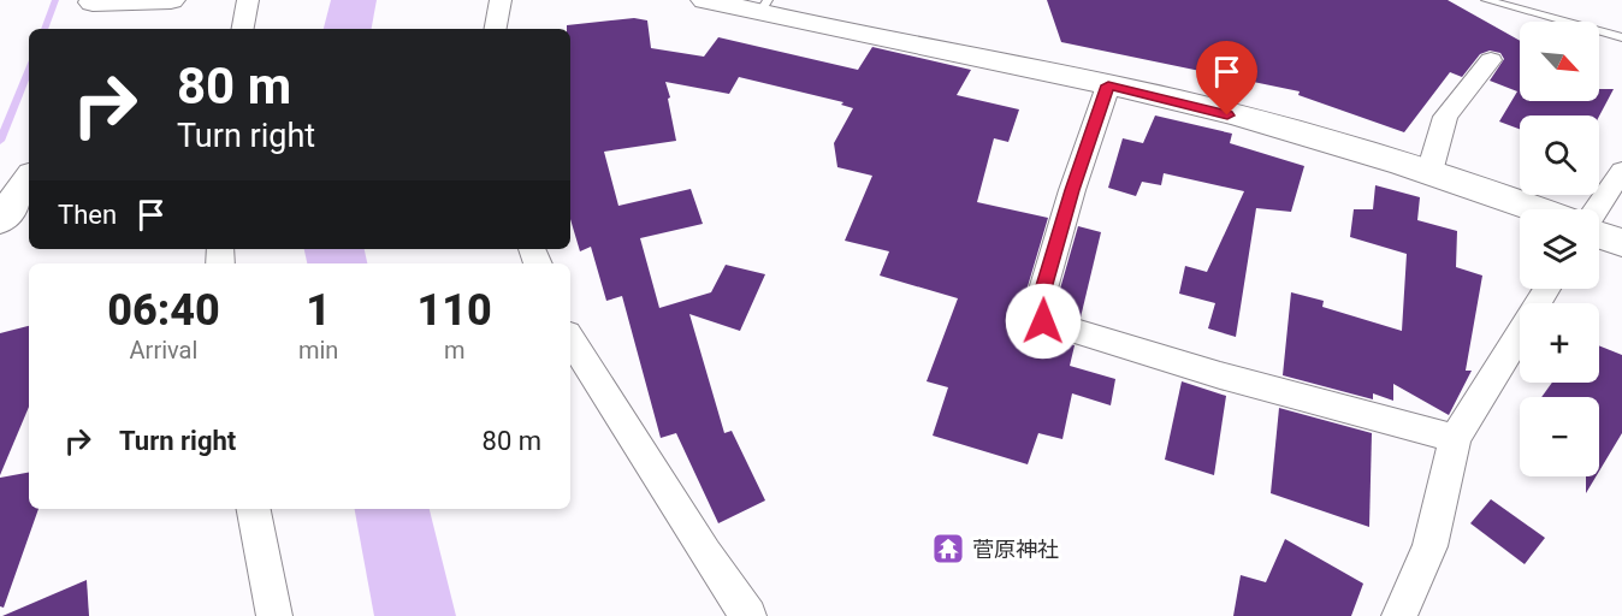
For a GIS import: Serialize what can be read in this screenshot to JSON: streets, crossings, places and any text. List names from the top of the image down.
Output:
{
  "places": {
    "temple": ["菅原神社"]
  },
  "north": "bottom right",
  "page": {
    "map_buttons": ["+", "−"],
    "turn": ["80 m", "Turn right"],
    "then": "Then",
    "eta": [
      "06:40",
      "Arrival",
      "1",
      "min",
      "110",
      "m"
    ],
    "list": [
      {
        "name": "Turn right",
        "value": "80 m"
      }
    ]
  }
}
